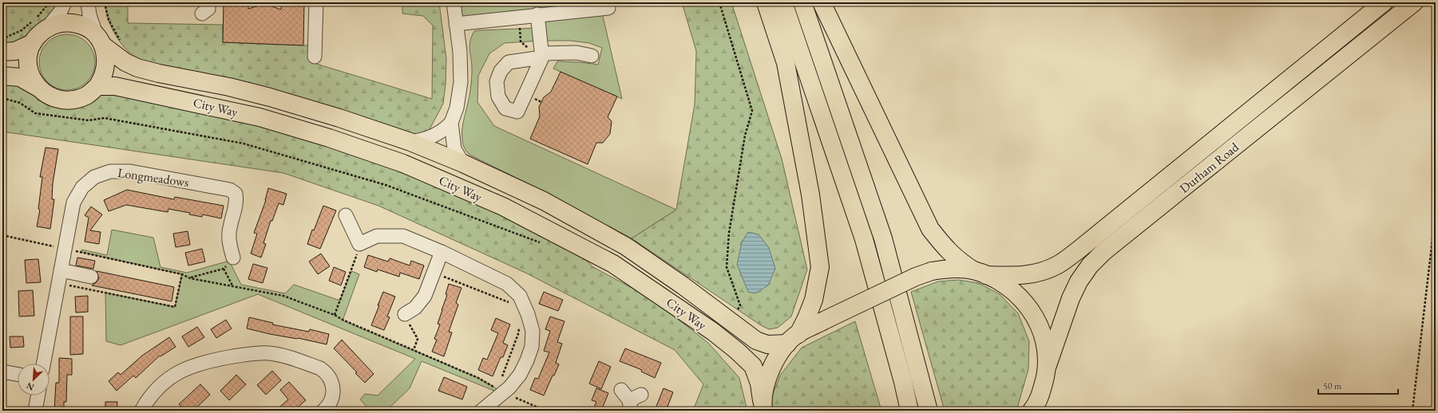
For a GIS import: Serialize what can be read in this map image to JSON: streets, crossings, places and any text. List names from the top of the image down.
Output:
{
  "streets": {
    "main road": ["City Way", "Durham Road"],
    "street": ["Longmeadows"]
  },
  "scale_bar": "50 m",
  "north": "bottom left"
}
